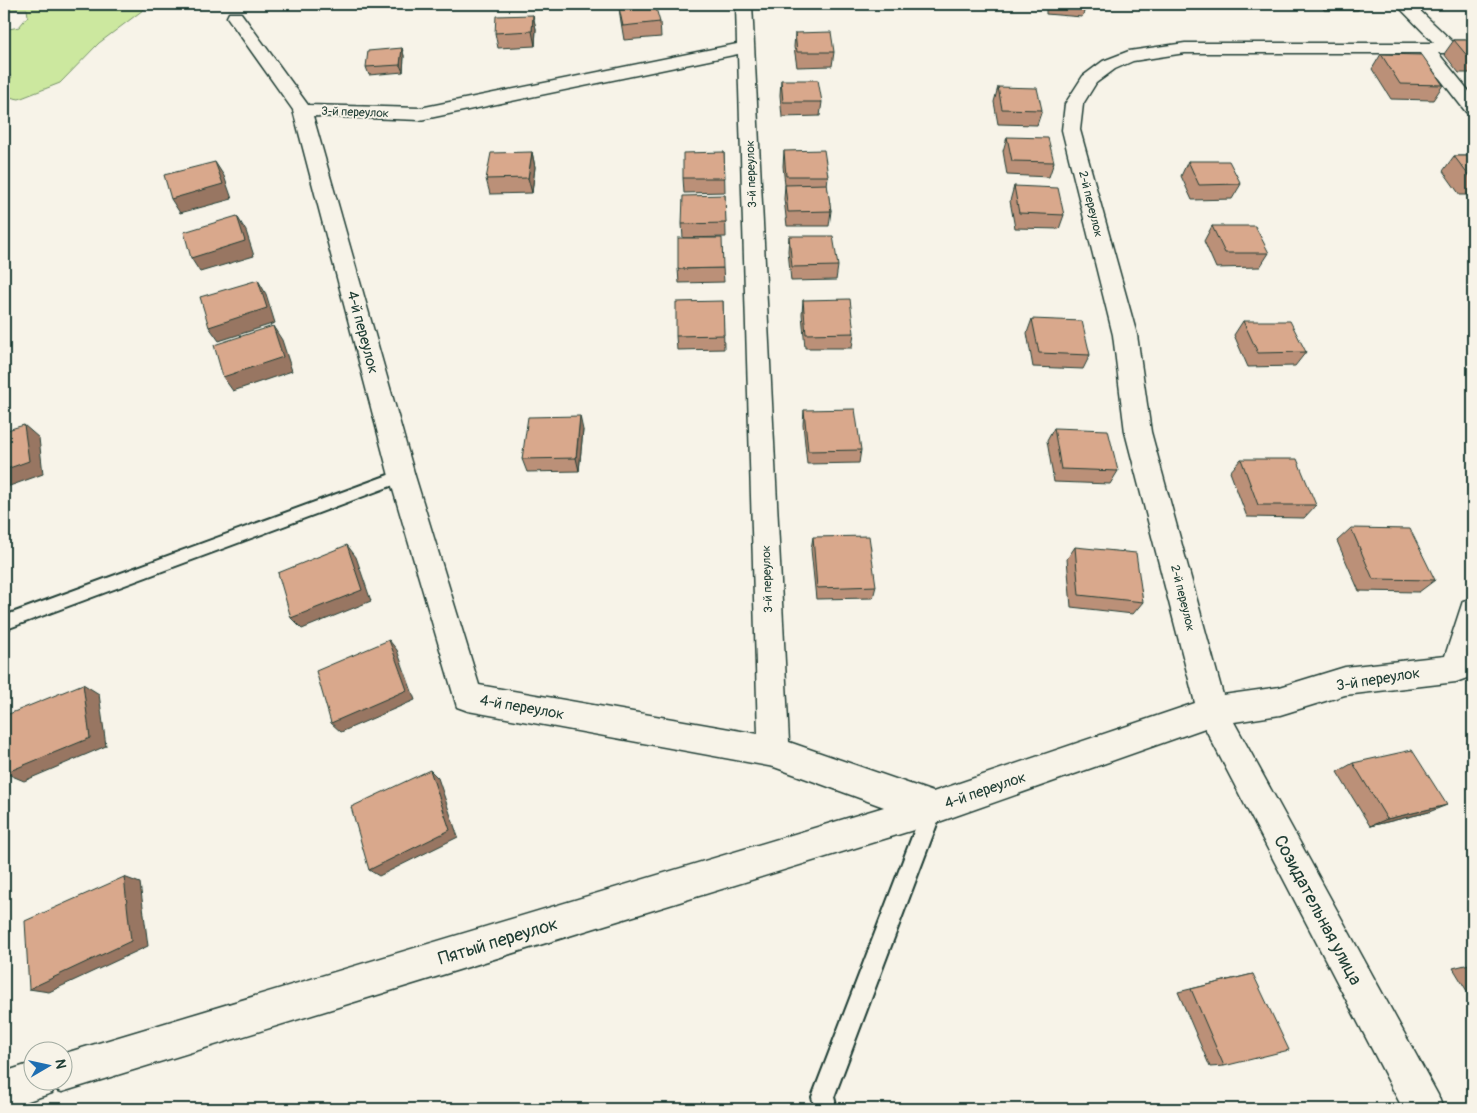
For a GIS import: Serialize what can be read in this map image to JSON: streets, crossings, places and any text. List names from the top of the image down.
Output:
{
  "streets": {
    "street": [
      "3-й переулок",
      "2-й переулок",
      "4-й переулок",
      "Созидательная улица",
      "Пятый переулок"
    ]
  },
  "crossings": [
    ["3-й переулок", "2-й переулок"],
    ["3-й переулок", "4-й переулок"],
    ["3-й переулок", "Созидательная улица"],
    ["2-й переулок", "4-й переулок"],
    ["2-й переулок", "Созидательная улица"],
    ["4-й переулок", "Созидательная улица"],
    ["4-й переулок", "Пятый переулок"]
  ],
  "north": "right"
}
